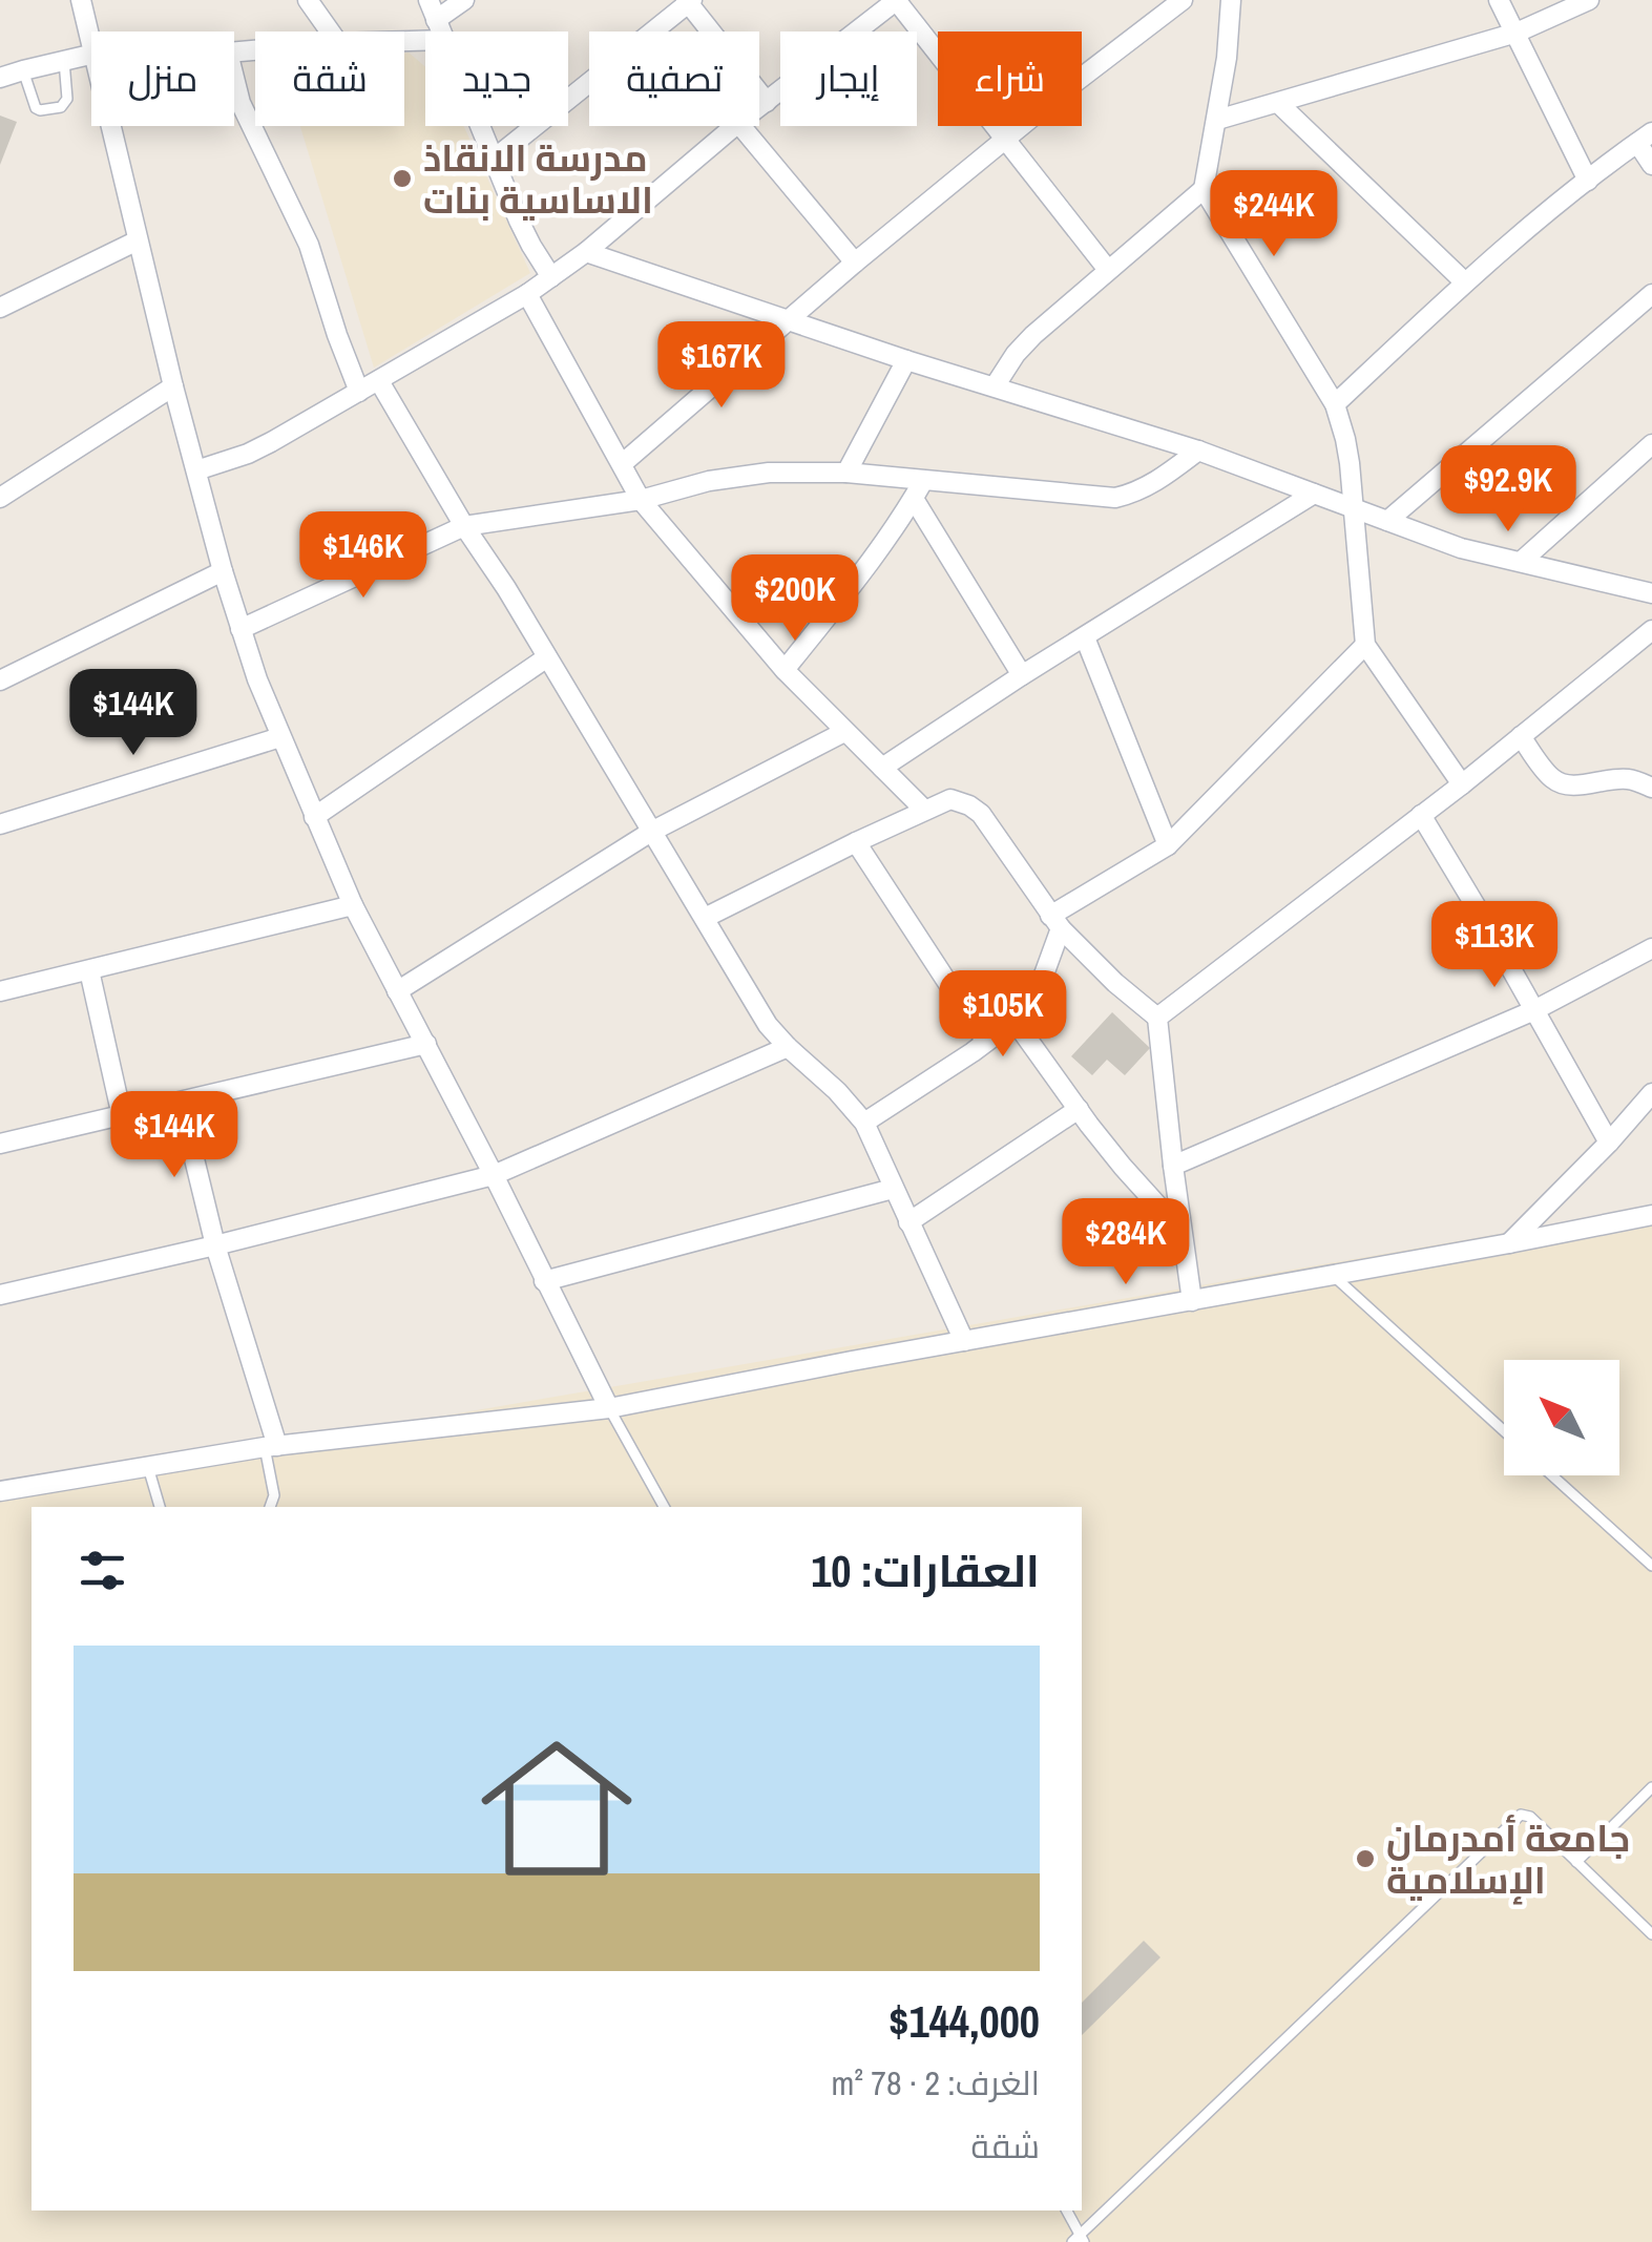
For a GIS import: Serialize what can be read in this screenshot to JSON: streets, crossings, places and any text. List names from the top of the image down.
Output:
{
  "places": ["مدرسة الانقاذ الاساسية بنات", "جامعة أمدرمان الإسلامية"],
  "north": "top left",
  "page": {
    "chip": [
      "شراء",
      "إيجار",
      "تصفية",
      "جديد",
      "شقة",
      "منزل"
    ],
    "price": [
      "$244K",
      "$167K",
      "$92.9K",
      "$146K",
      "$200K",
      "$144K",
      "$113K",
      "$105K",
      "$144K",
      "$284K"
    ],
    "heading": "العقارات: 10",
    "list": [
      {
        "name": "$144,000",
        "note": "الغرف: 2 · 78 m² · شقة"
      }
    ]
  }
}
